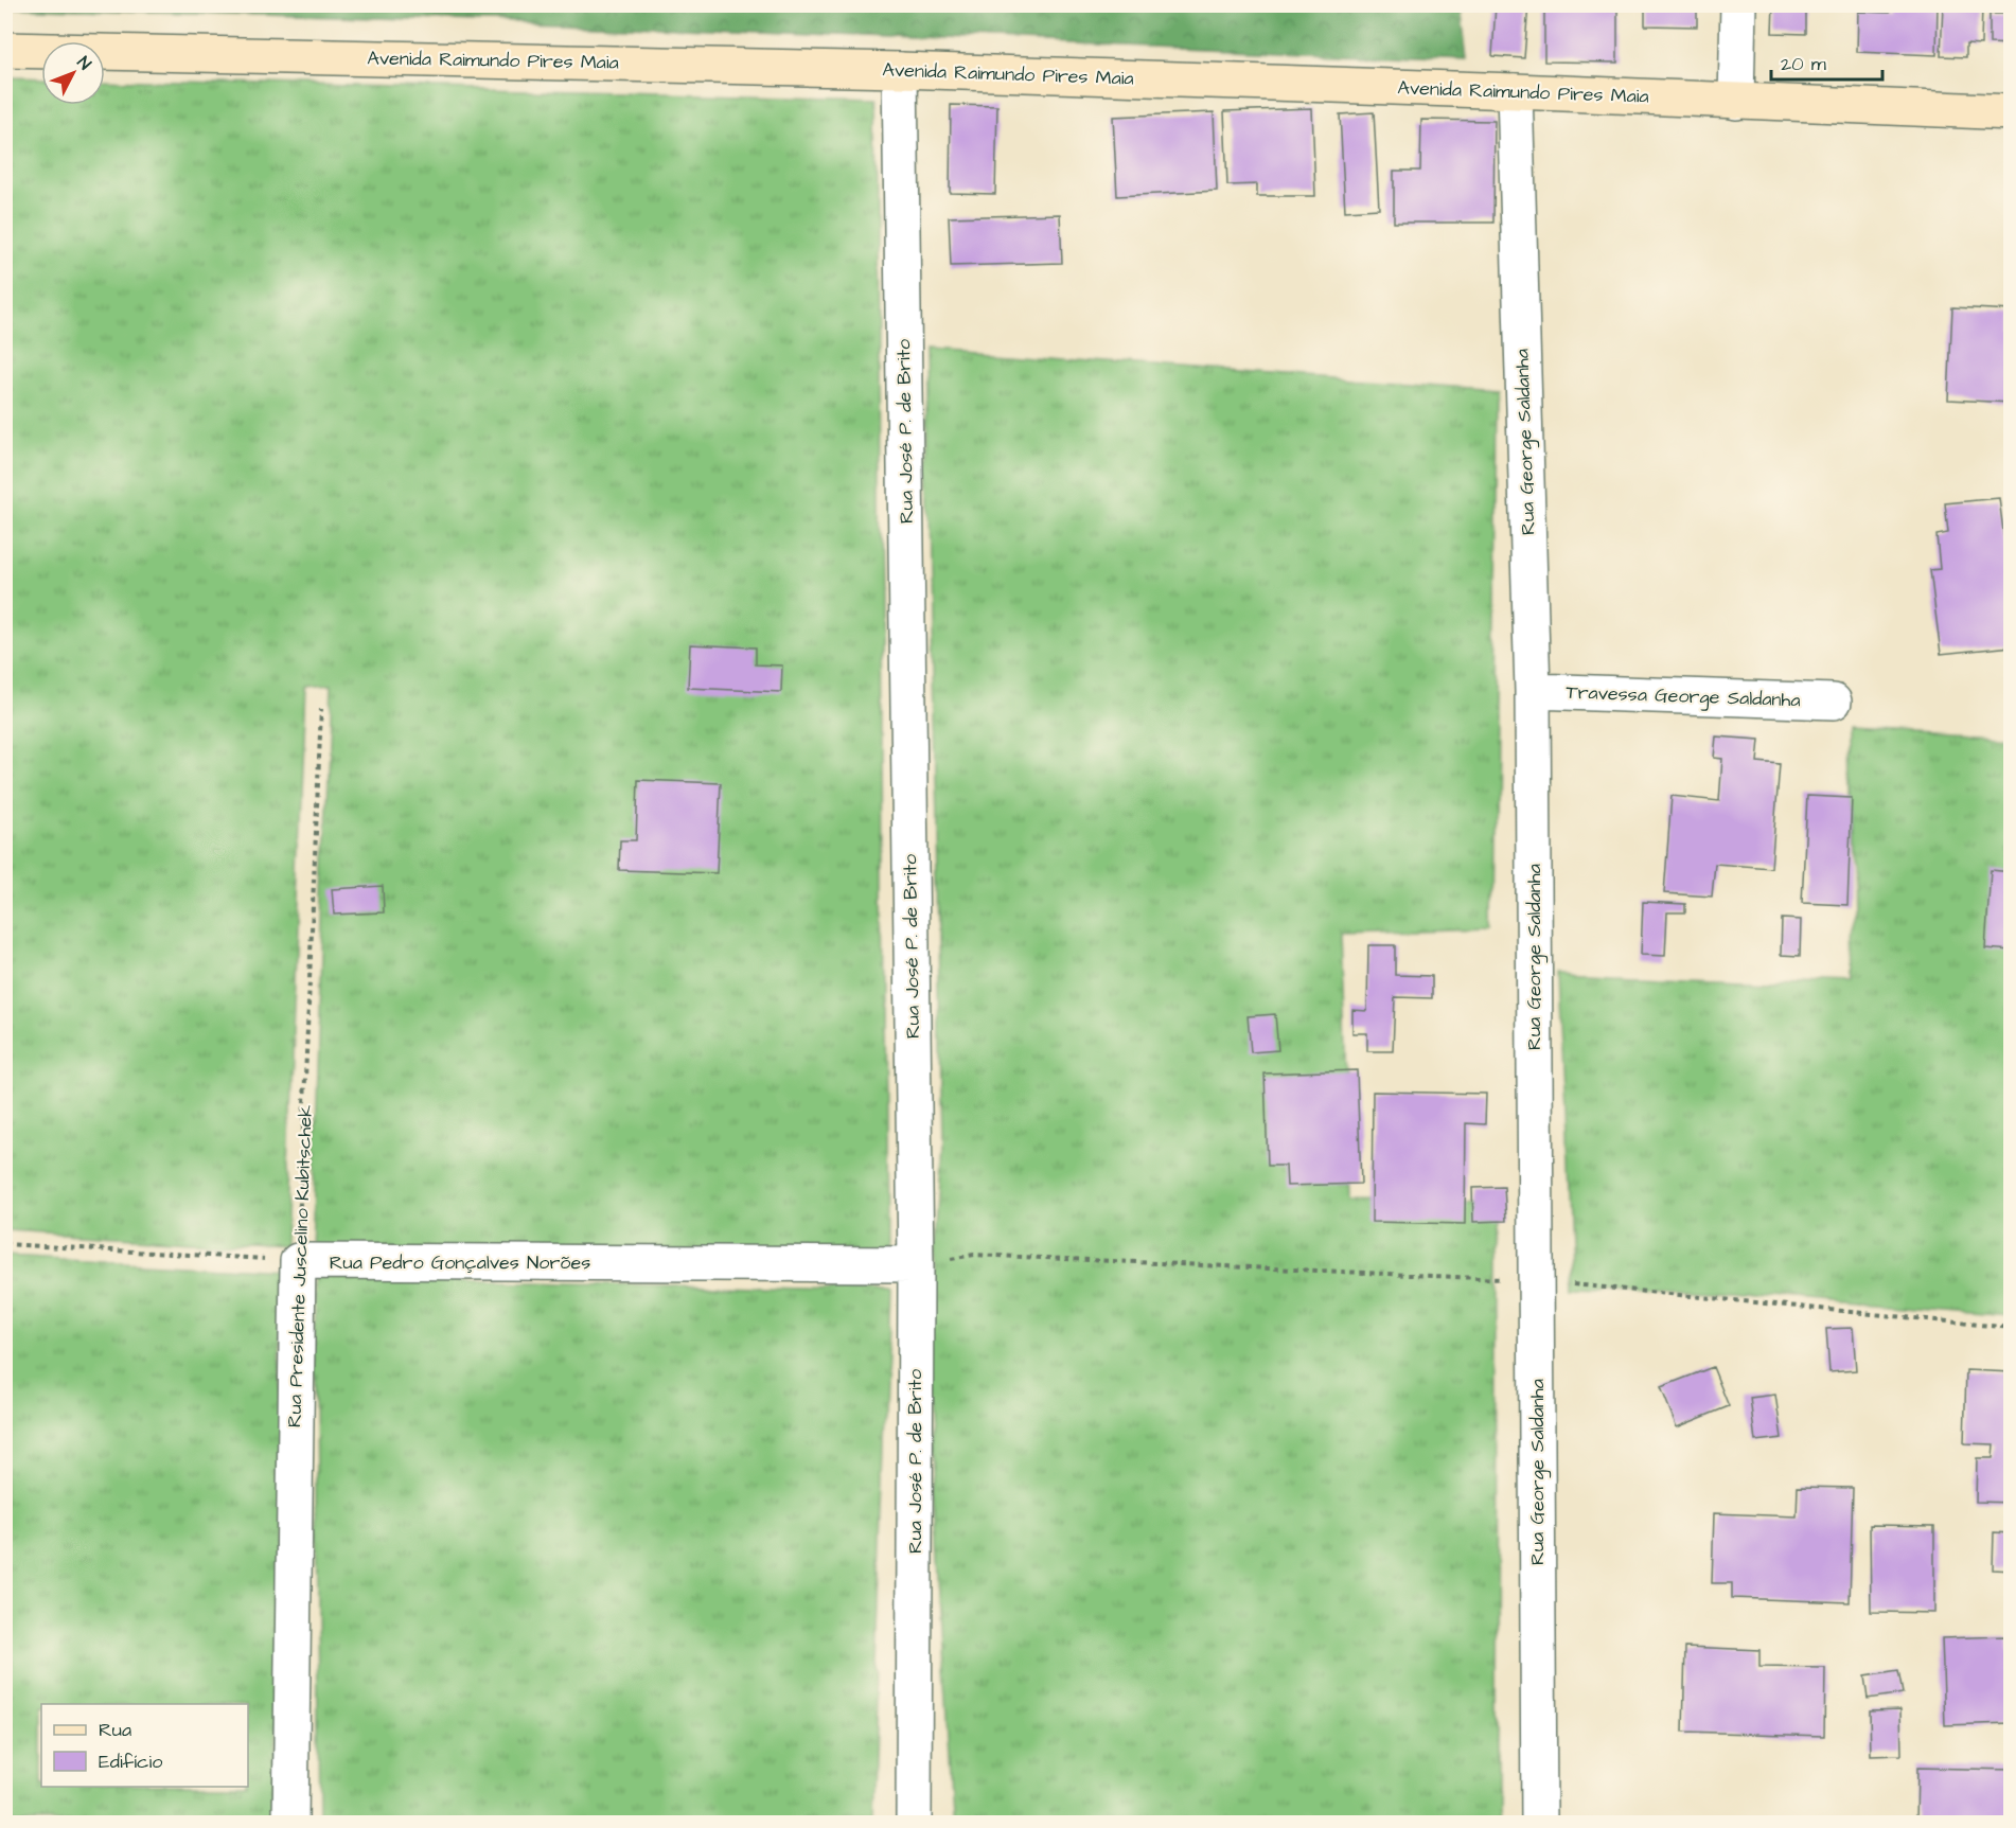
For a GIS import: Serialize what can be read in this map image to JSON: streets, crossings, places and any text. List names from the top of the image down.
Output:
{
  "streets": {
    "street": [
      "Avenida Raimundo Pires Maia",
      "Rua José P. de Brito",
      "Rua George Saldanha",
      "Travessa George Saldanha",
      "Rua Pedro Gonçalves Norões",
      "Rua Presidente Juscelino Kubitschek"
    ]
  },
  "crossings": [
    ["Avenida Raimundo Pires Maia", "Rua José P. de Brito"],
    ["Avenida Raimundo Pires Maia", "Rua George Saldanha"],
    ["Rua José P. de Brito", "Rua Pedro Gonçalves Norões"],
    ["Rua George Saldanha", "Travessa George Saldanha"],
    ["Rua Pedro Gonçalves Norões", "Rua Presidente Juscelino Kubitschek"]
  ],
  "legend": ["Rua", "Edifício"],
  "scale_bar": "20 m",
  "north": "top right"
}
